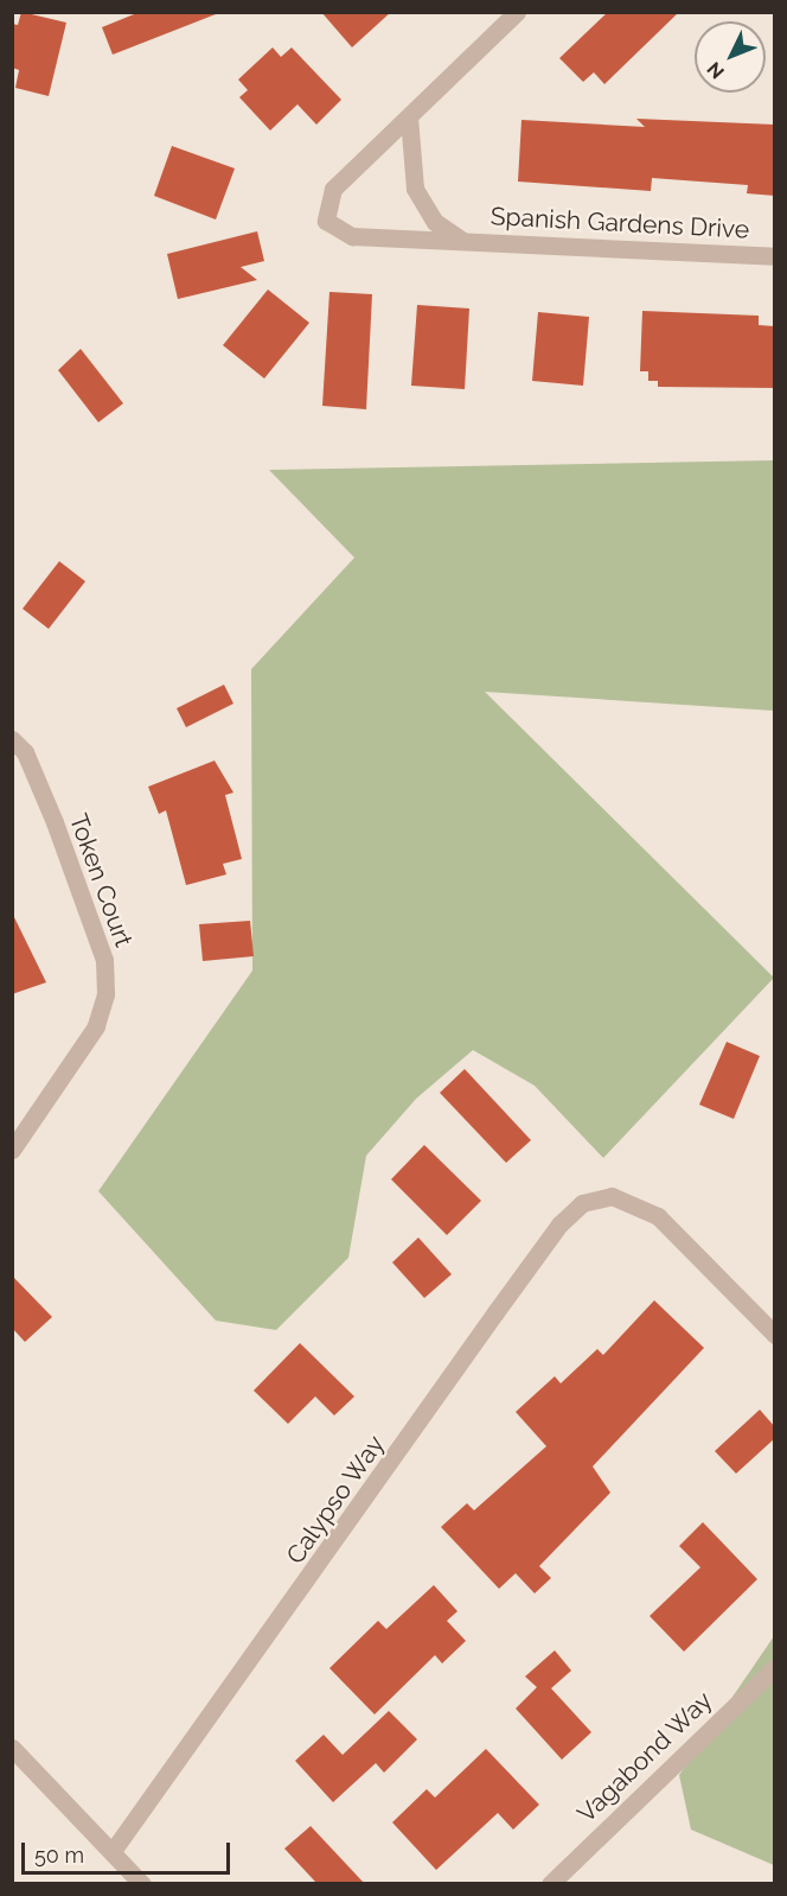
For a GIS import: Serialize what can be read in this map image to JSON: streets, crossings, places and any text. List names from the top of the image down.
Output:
{
  "streets": {
    "street": [
      "Spanish Gardens Drive",
      "Token Court",
      "Calypso Way",
      "Vagabond Way"
    ]
  },
  "scale_bar": "50 m",
  "north": "bottom left"
}
